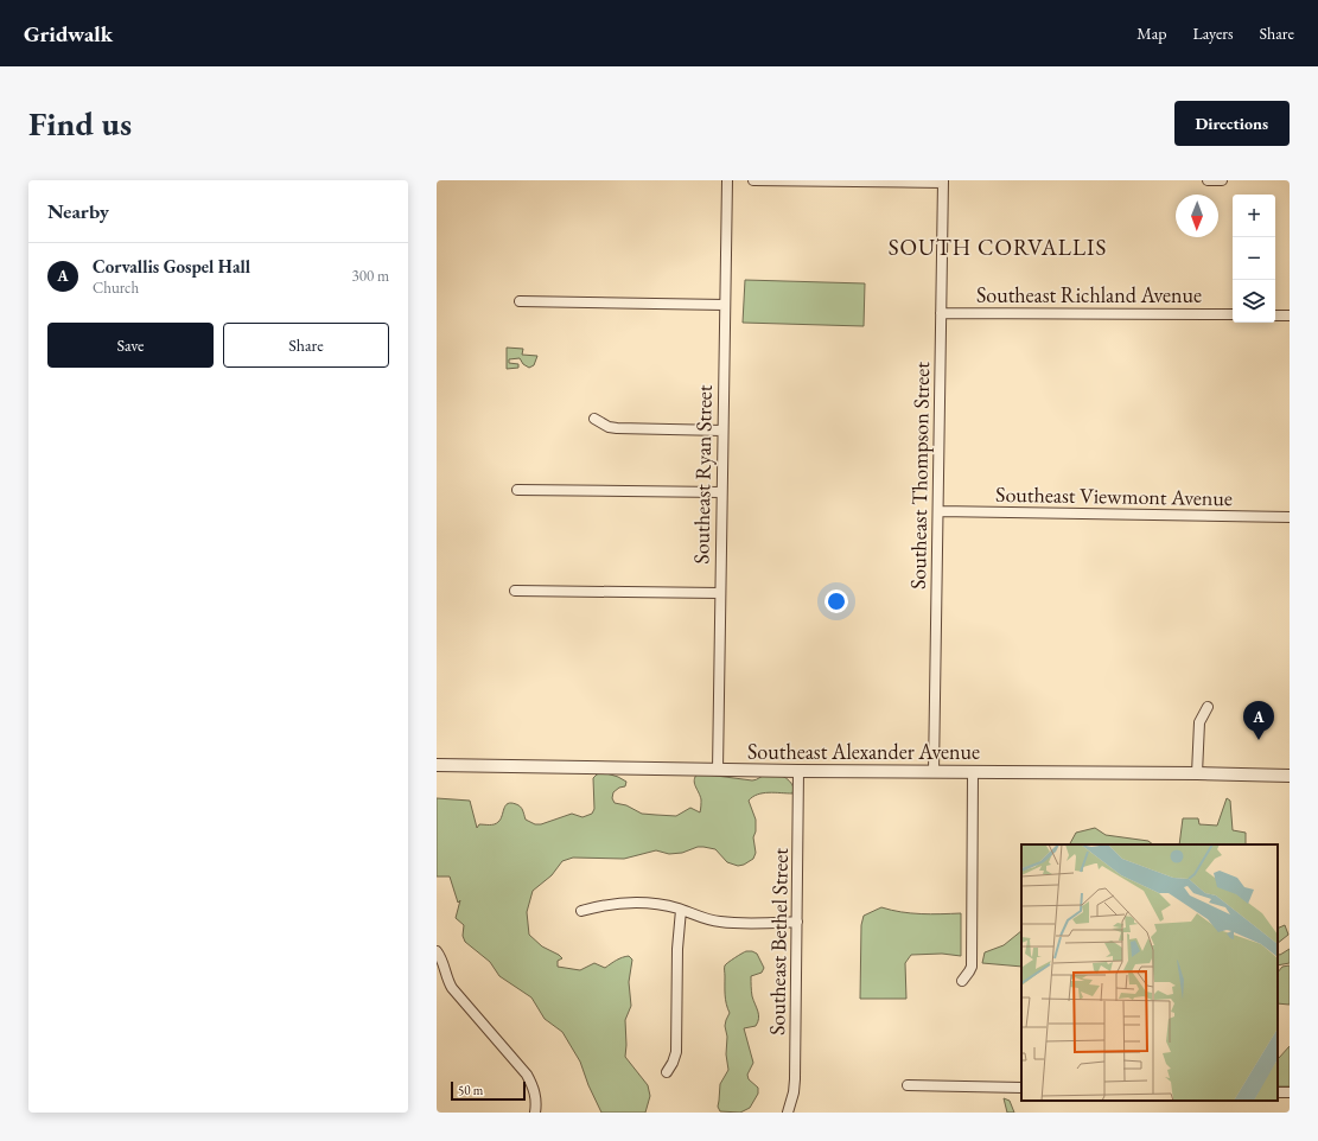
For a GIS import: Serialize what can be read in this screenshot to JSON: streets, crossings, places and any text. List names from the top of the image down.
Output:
{
  "streets": {
    "street": [
      "Southeast Richland Avenue",
      "Southeast Ryan Street",
      "Southeast Thompson Street",
      "Southeast Viewmont Avenue",
      "Southeast Alexander Avenue",
      "Southeast Bethel Street"
    ]
  },
  "crossings": [
    ["Southeast Richland Avenue", "Southeast Thompson Street"],
    ["Southeast Ryan Street", "Southeast Alexander Avenue"],
    ["Southeast Thompson Street", "Southeast Viewmont Avenue"],
    ["Southeast Thompson Street", "Southeast Alexander Avenue"],
    ["Southeast Alexander Avenue", "Southeast Bethel Street"]
  ],
  "districts": ["SOUTH CORVALLIS"],
  "scale_bar": "50 m",
  "north": "bottom",
  "page": {
    "header": "Gridwalk",
    "nav": ["Map", "Layers", "Share"],
    "buttons": [
      "Directions",
      ["Save", "Share"]
    ],
    "title": "Find us",
    "heading": "Nearby",
    "map_buttons": ["+", "−"],
    "list": [
      {
        "mark": "A",
        "name": "Corvallis Gospel Hall",
        "note": "Church",
        "value": "300 m"
      }
    ],
    "pins": "A",
    "scale": "50 m"
  }
}
